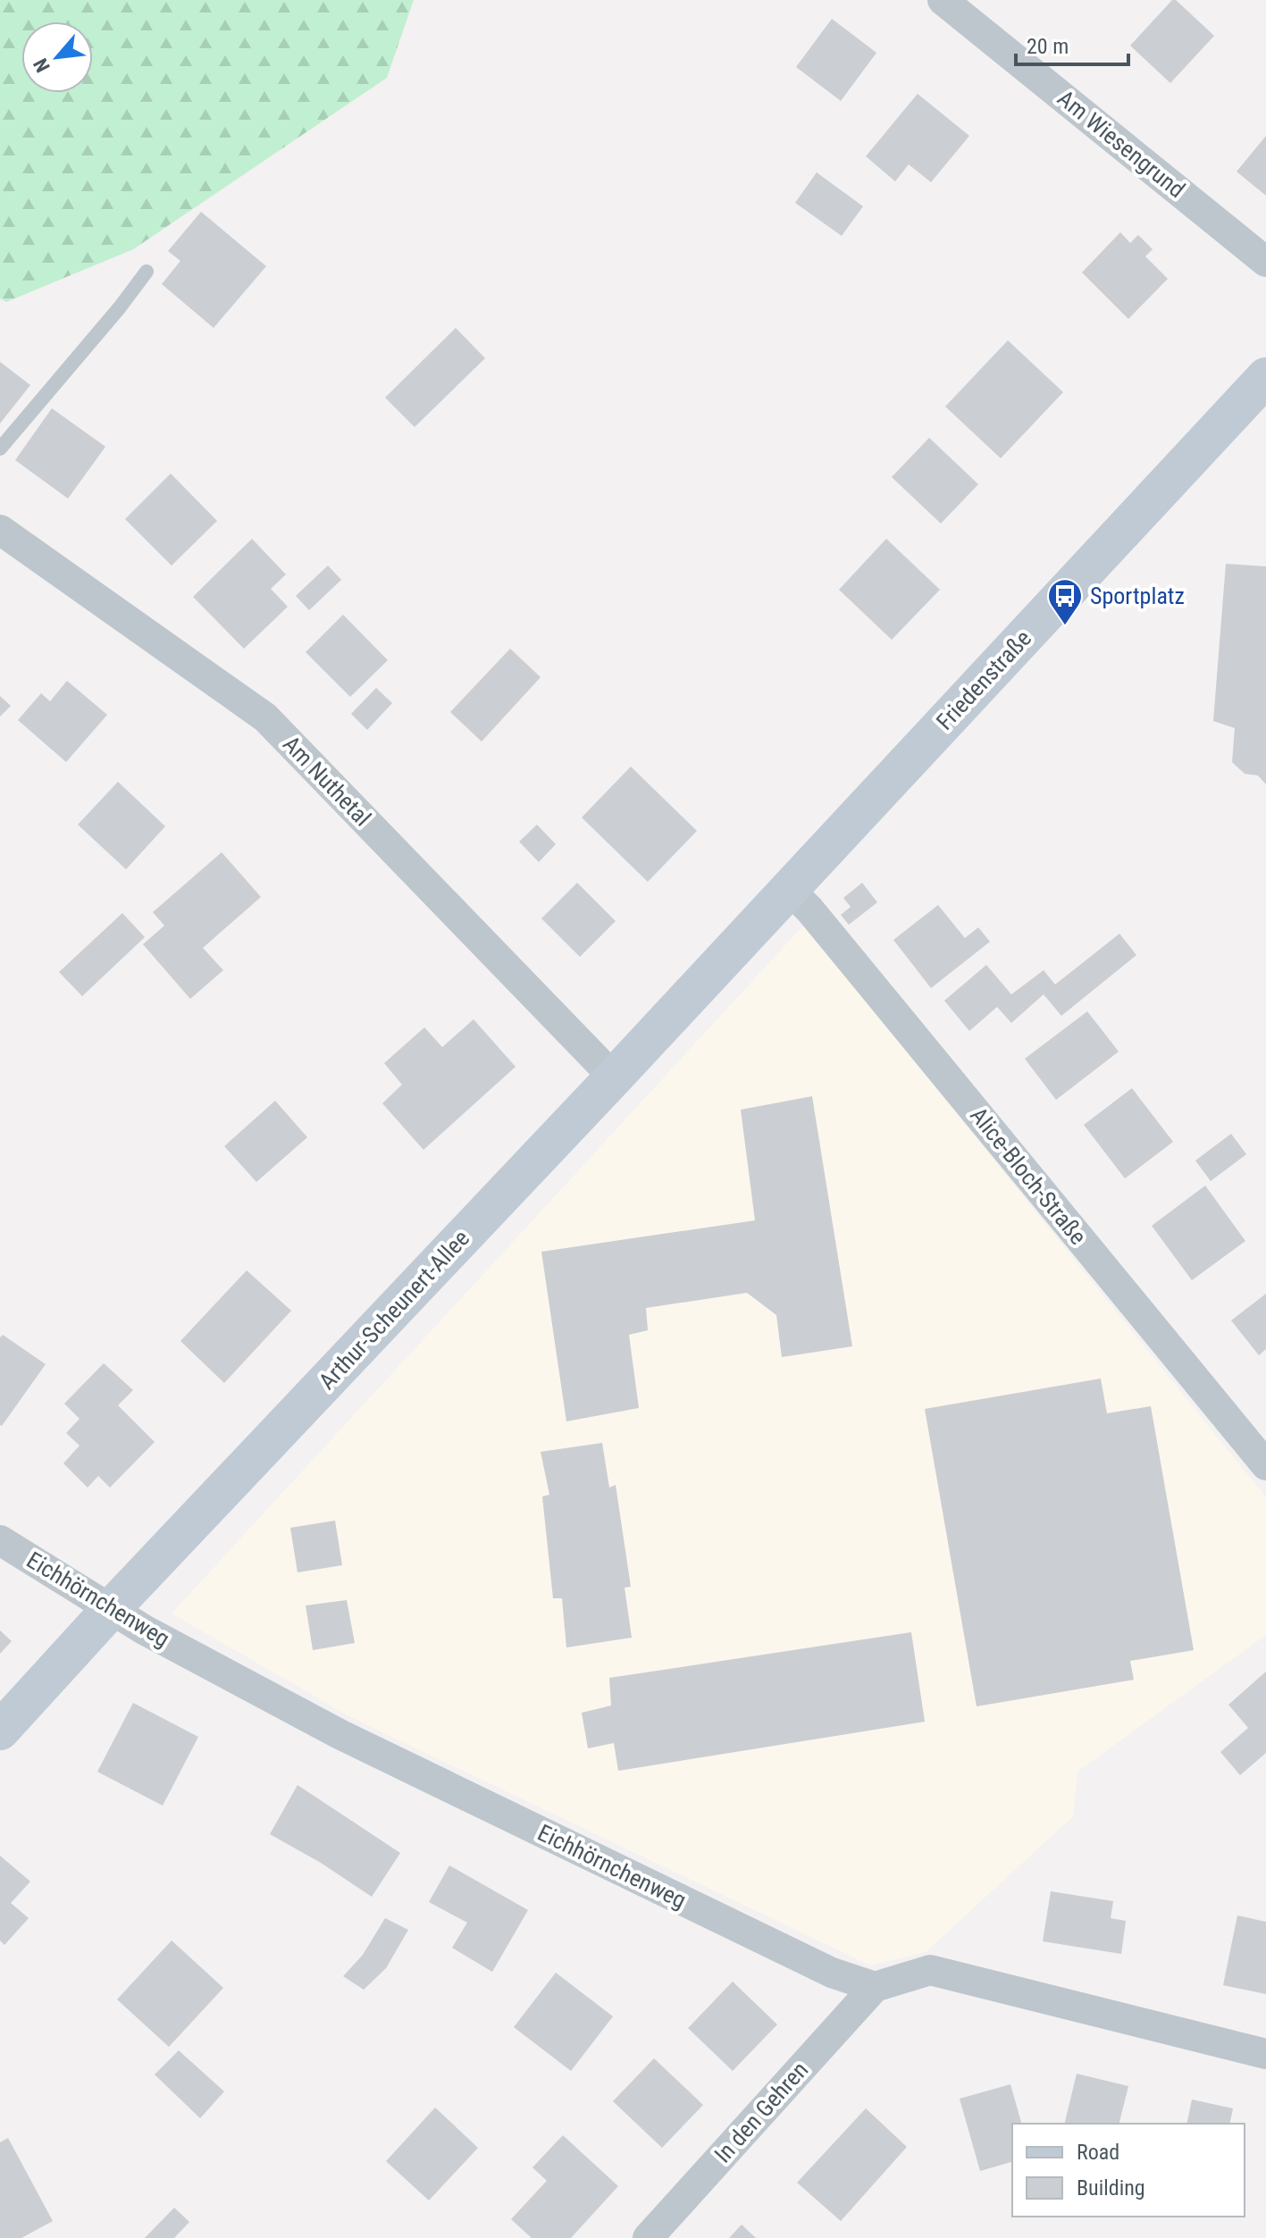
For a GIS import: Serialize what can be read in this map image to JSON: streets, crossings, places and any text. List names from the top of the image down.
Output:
{
  "streets": {
    "main road": ["Friedenstraße", "Arthur-Scheunert-Allee"],
    "street": [
      "Am Wiesengrund",
      "Am Nuthetal",
      "Alice-Bloch-Straße",
      "Eichhörnchenweg",
      "In den Gehren"
    ]
  },
  "crossings": [
    ["Friedenstraße", "Alice-Bloch-Straße"],
    ["Friedenstraße", "Arthur-Scheunert-Allee"],
    ["Am Nuthetal", "Arthur-Scheunert-Allee"],
    ["Alice-Bloch-Straße", "Arthur-Scheunert-Allee"],
    ["Arthur-Scheunert-Allee", "Eichhörnchenweg"],
    ["Eichhörnchenweg", "In den Gehren"]
  ],
  "places": {
    "bus stop": ["Sportplatz"]
  },
  "legend": ["Road", "Building"],
  "scale_bar": "20 m",
  "north": "bottom left"
}
